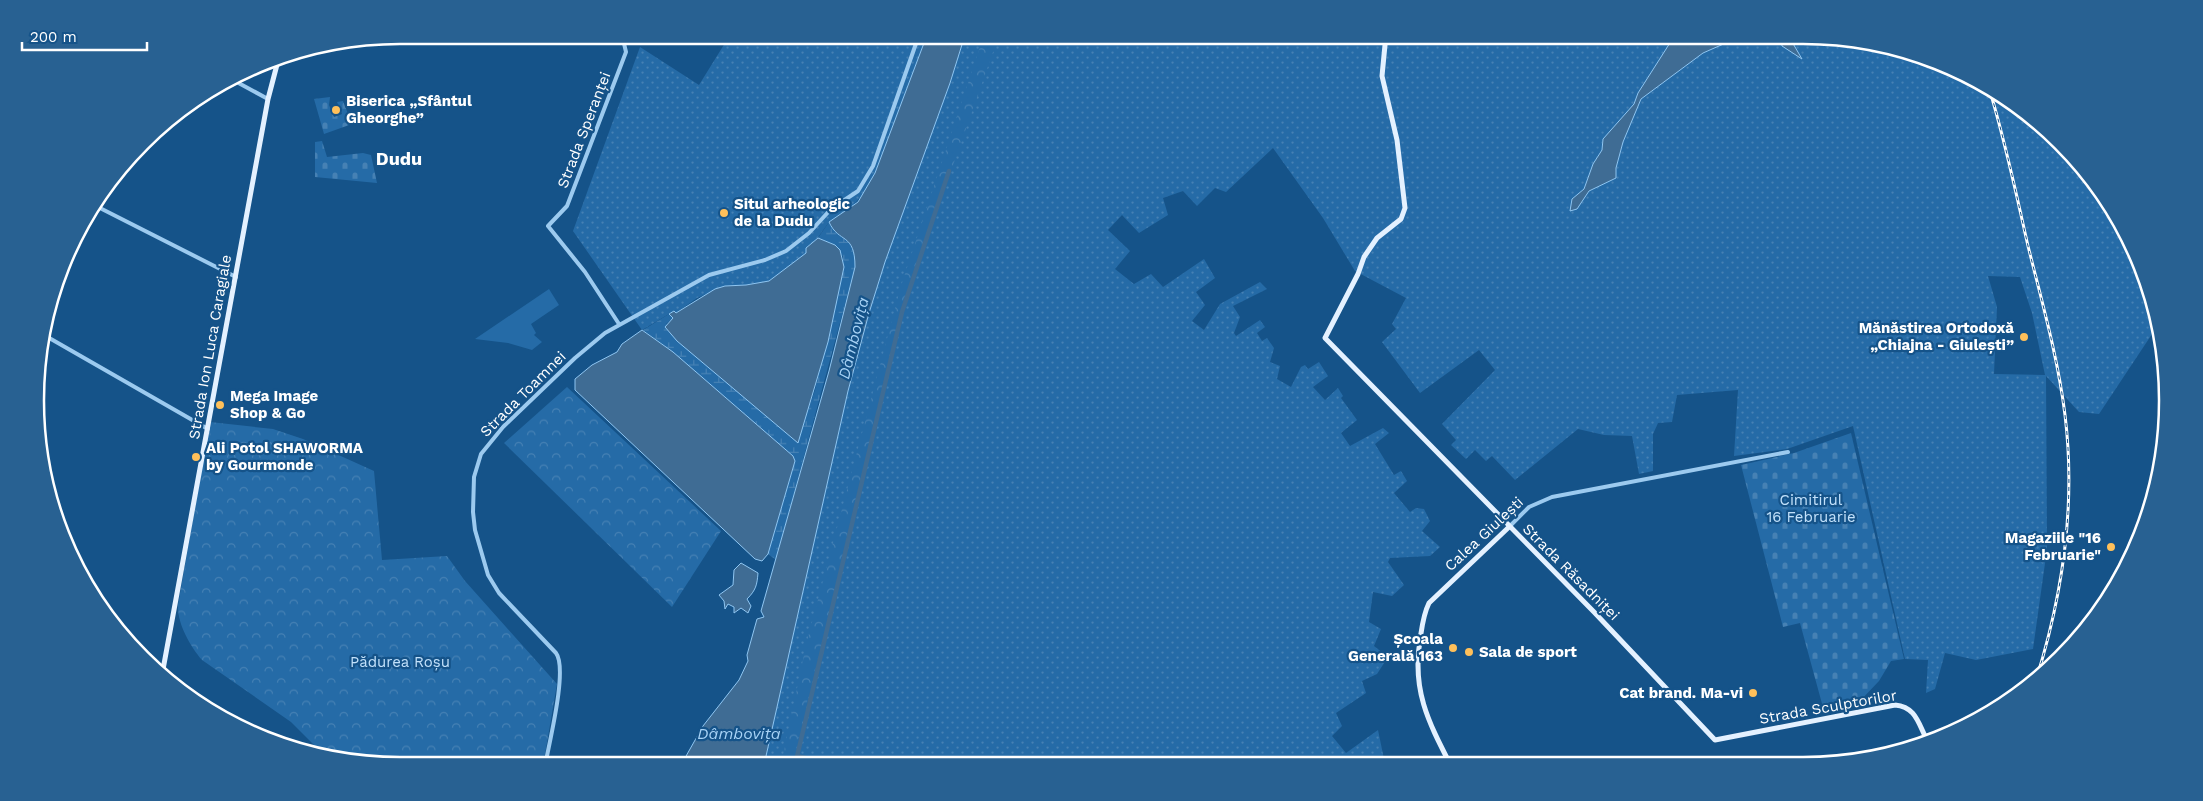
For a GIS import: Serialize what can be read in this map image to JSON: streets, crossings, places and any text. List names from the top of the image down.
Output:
{
  "streets": {
    "main road": [
      "Strada Ion Luca Caragiale",
      "Calea Giulești",
      "Strada Răsadniței",
      "Strada Sculptorilor"
    ],
    "street": ["Strada Speranței", "Strada Toamnei"]
  },
  "crossings": [
    ["Strada Speranței", "Strada Toamnei"],
    ["Calea Giulești", "Strada Răsadniței"],
    ["Strada Răsadniței", "Strada Sculptorilor"]
  ],
  "districts": ["Dudu"],
  "water": ["Dâmbovița"],
  "parks": ["Cimitirul 16 Februarie", "Pădurea Roșu"],
  "places": [
    "Biserica „Sfântul Gheorghe”",
    "Situl arheologic de la Dudu",
    "Mănăstirea Ortodoxă „Chiajna - Giulești”",
    "Mega Image Shop & Go",
    "Ali Potol SHAWORMA by Gourmonde",
    "Magaziile \"16 Februarie\"",
    "Școala Generală 163",
    "Sala de sport",
    "Cat brand. Ma-vi"
  ],
  "scale_bar": "200 m"
}
